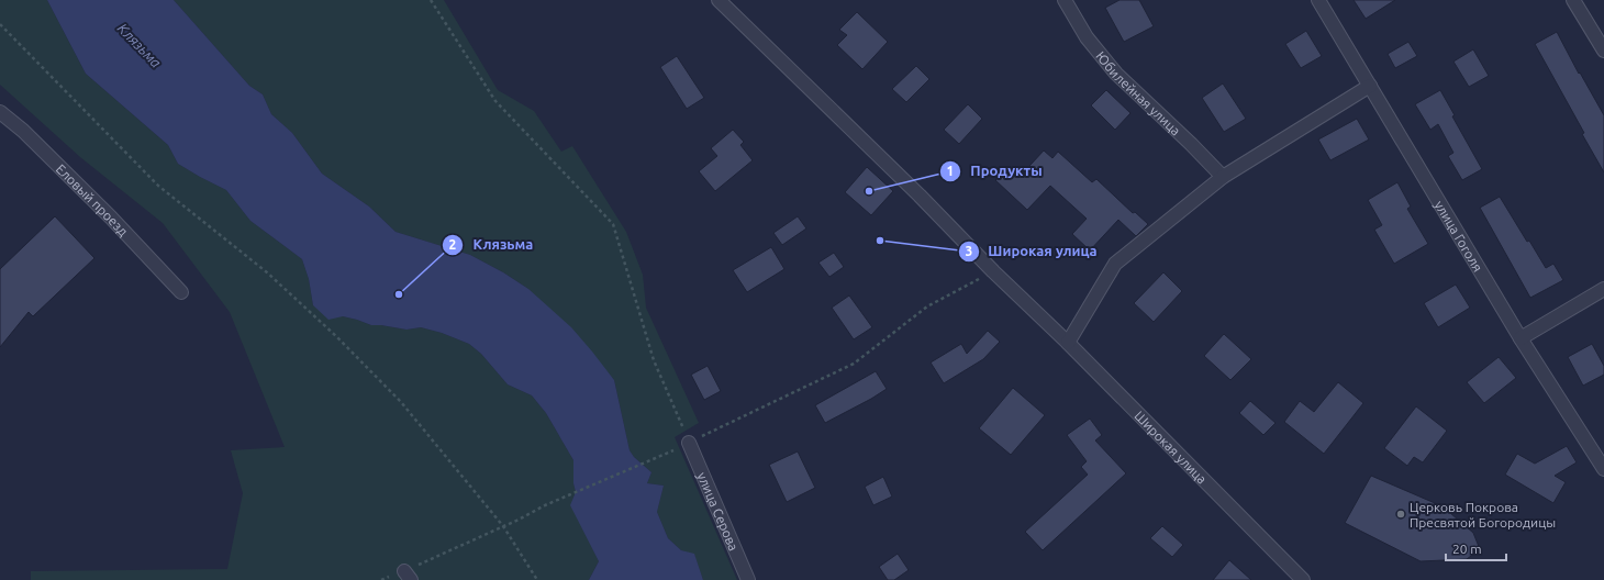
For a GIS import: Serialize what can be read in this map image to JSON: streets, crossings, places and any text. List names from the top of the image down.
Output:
{
  "streets": {
    "street": [
      "Юбилейная улица",
      "Еловый проезд",
      "улица Гоголя",
      "Широкая улица",
      "улица Серова"
    ]
  },
  "water": ["Клязьма"],
  "places": [
    "Продукты",
    "Широкая улица",
    "Клязьма",
    "Церковь Покрова Пресвятой Богородицы"
  ],
  "scale_bar": "20 m"
}
